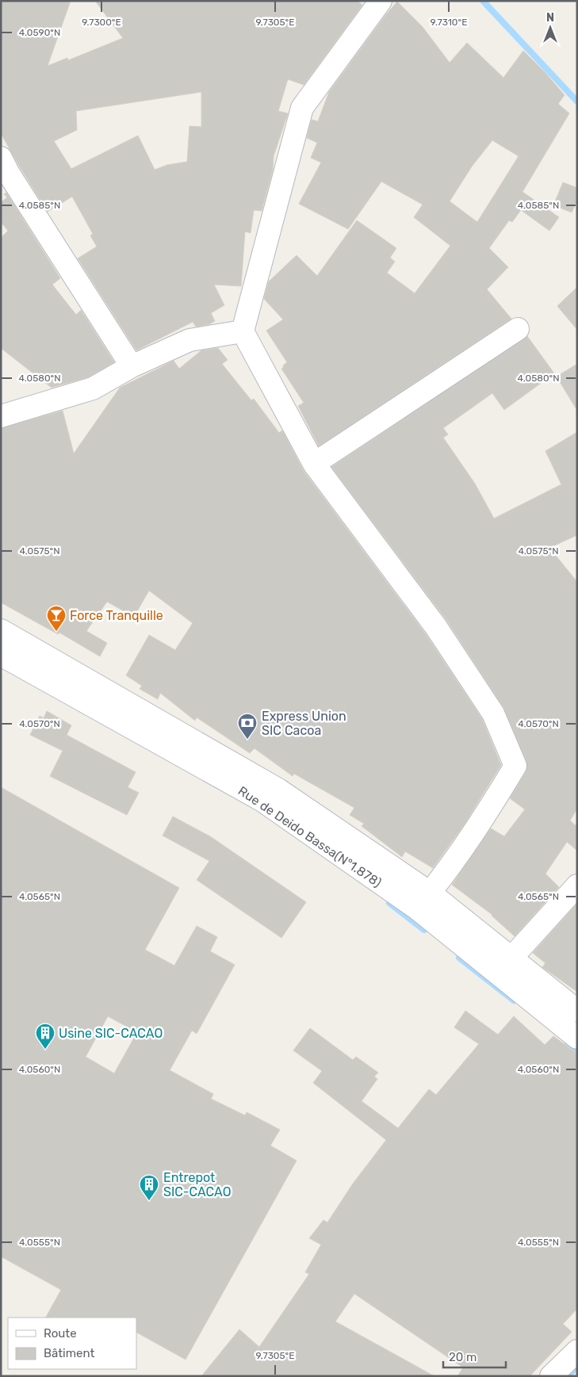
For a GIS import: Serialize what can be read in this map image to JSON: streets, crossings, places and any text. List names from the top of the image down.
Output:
{
  "streets": {
    "street": ["Rue de Deido Bassa(N°1.878)"]
  },
  "places": {
    "bar": ["Force Tranquille"],
    "bank": ["Express Union SIC Cacoa"],
    "building": ["Usine SIC-CACAO", "Entrepot SIC-CACAO"]
  },
  "legend": ["Route", "Bâtiment"],
  "scale_bar": "20 m",
  "north": "top",
  "coordinates": [
    "9.7300°E",
    "9.7305°E",
    "9.7310°E",
    "4.0590°N",
    "4.0585°N",
    "4.0580°N",
    "4.0575°N",
    "4.0570°N",
    "4.0565°N",
    "4.0560°N",
    "4.0555°N"
  ]
}
